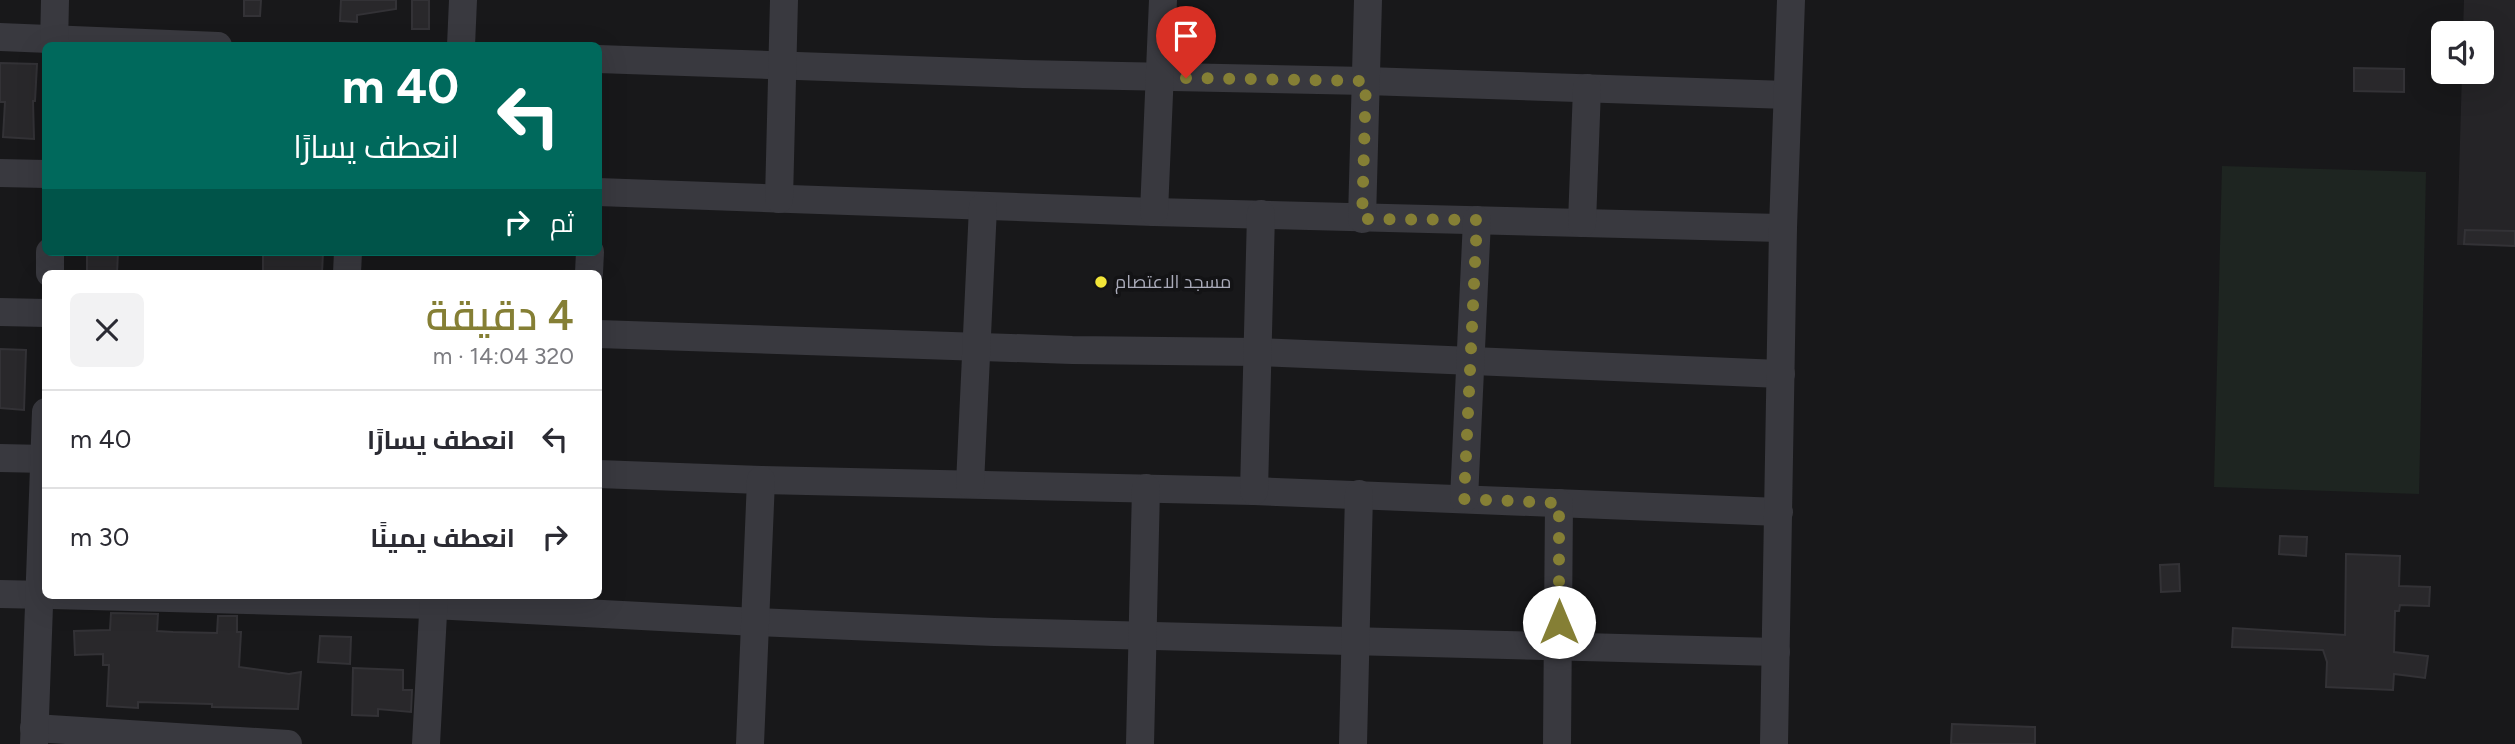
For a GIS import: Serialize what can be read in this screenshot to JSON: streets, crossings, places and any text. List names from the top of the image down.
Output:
{
  "places": ["مسجد الاعتصام"],
  "page": {
    "turn": ["40 m", "انعطف يسارًا"],
    "then": "ثم",
    "heading": ["4 دقيقة", "320 m · 14:04"],
    "list": [
      {
        "name": "انعطف يسارًا",
        "value": "40 m"
      },
      {
        "name": "انعطف يمينًا",
        "value": "30 m"
      }
    ]
  }
}
